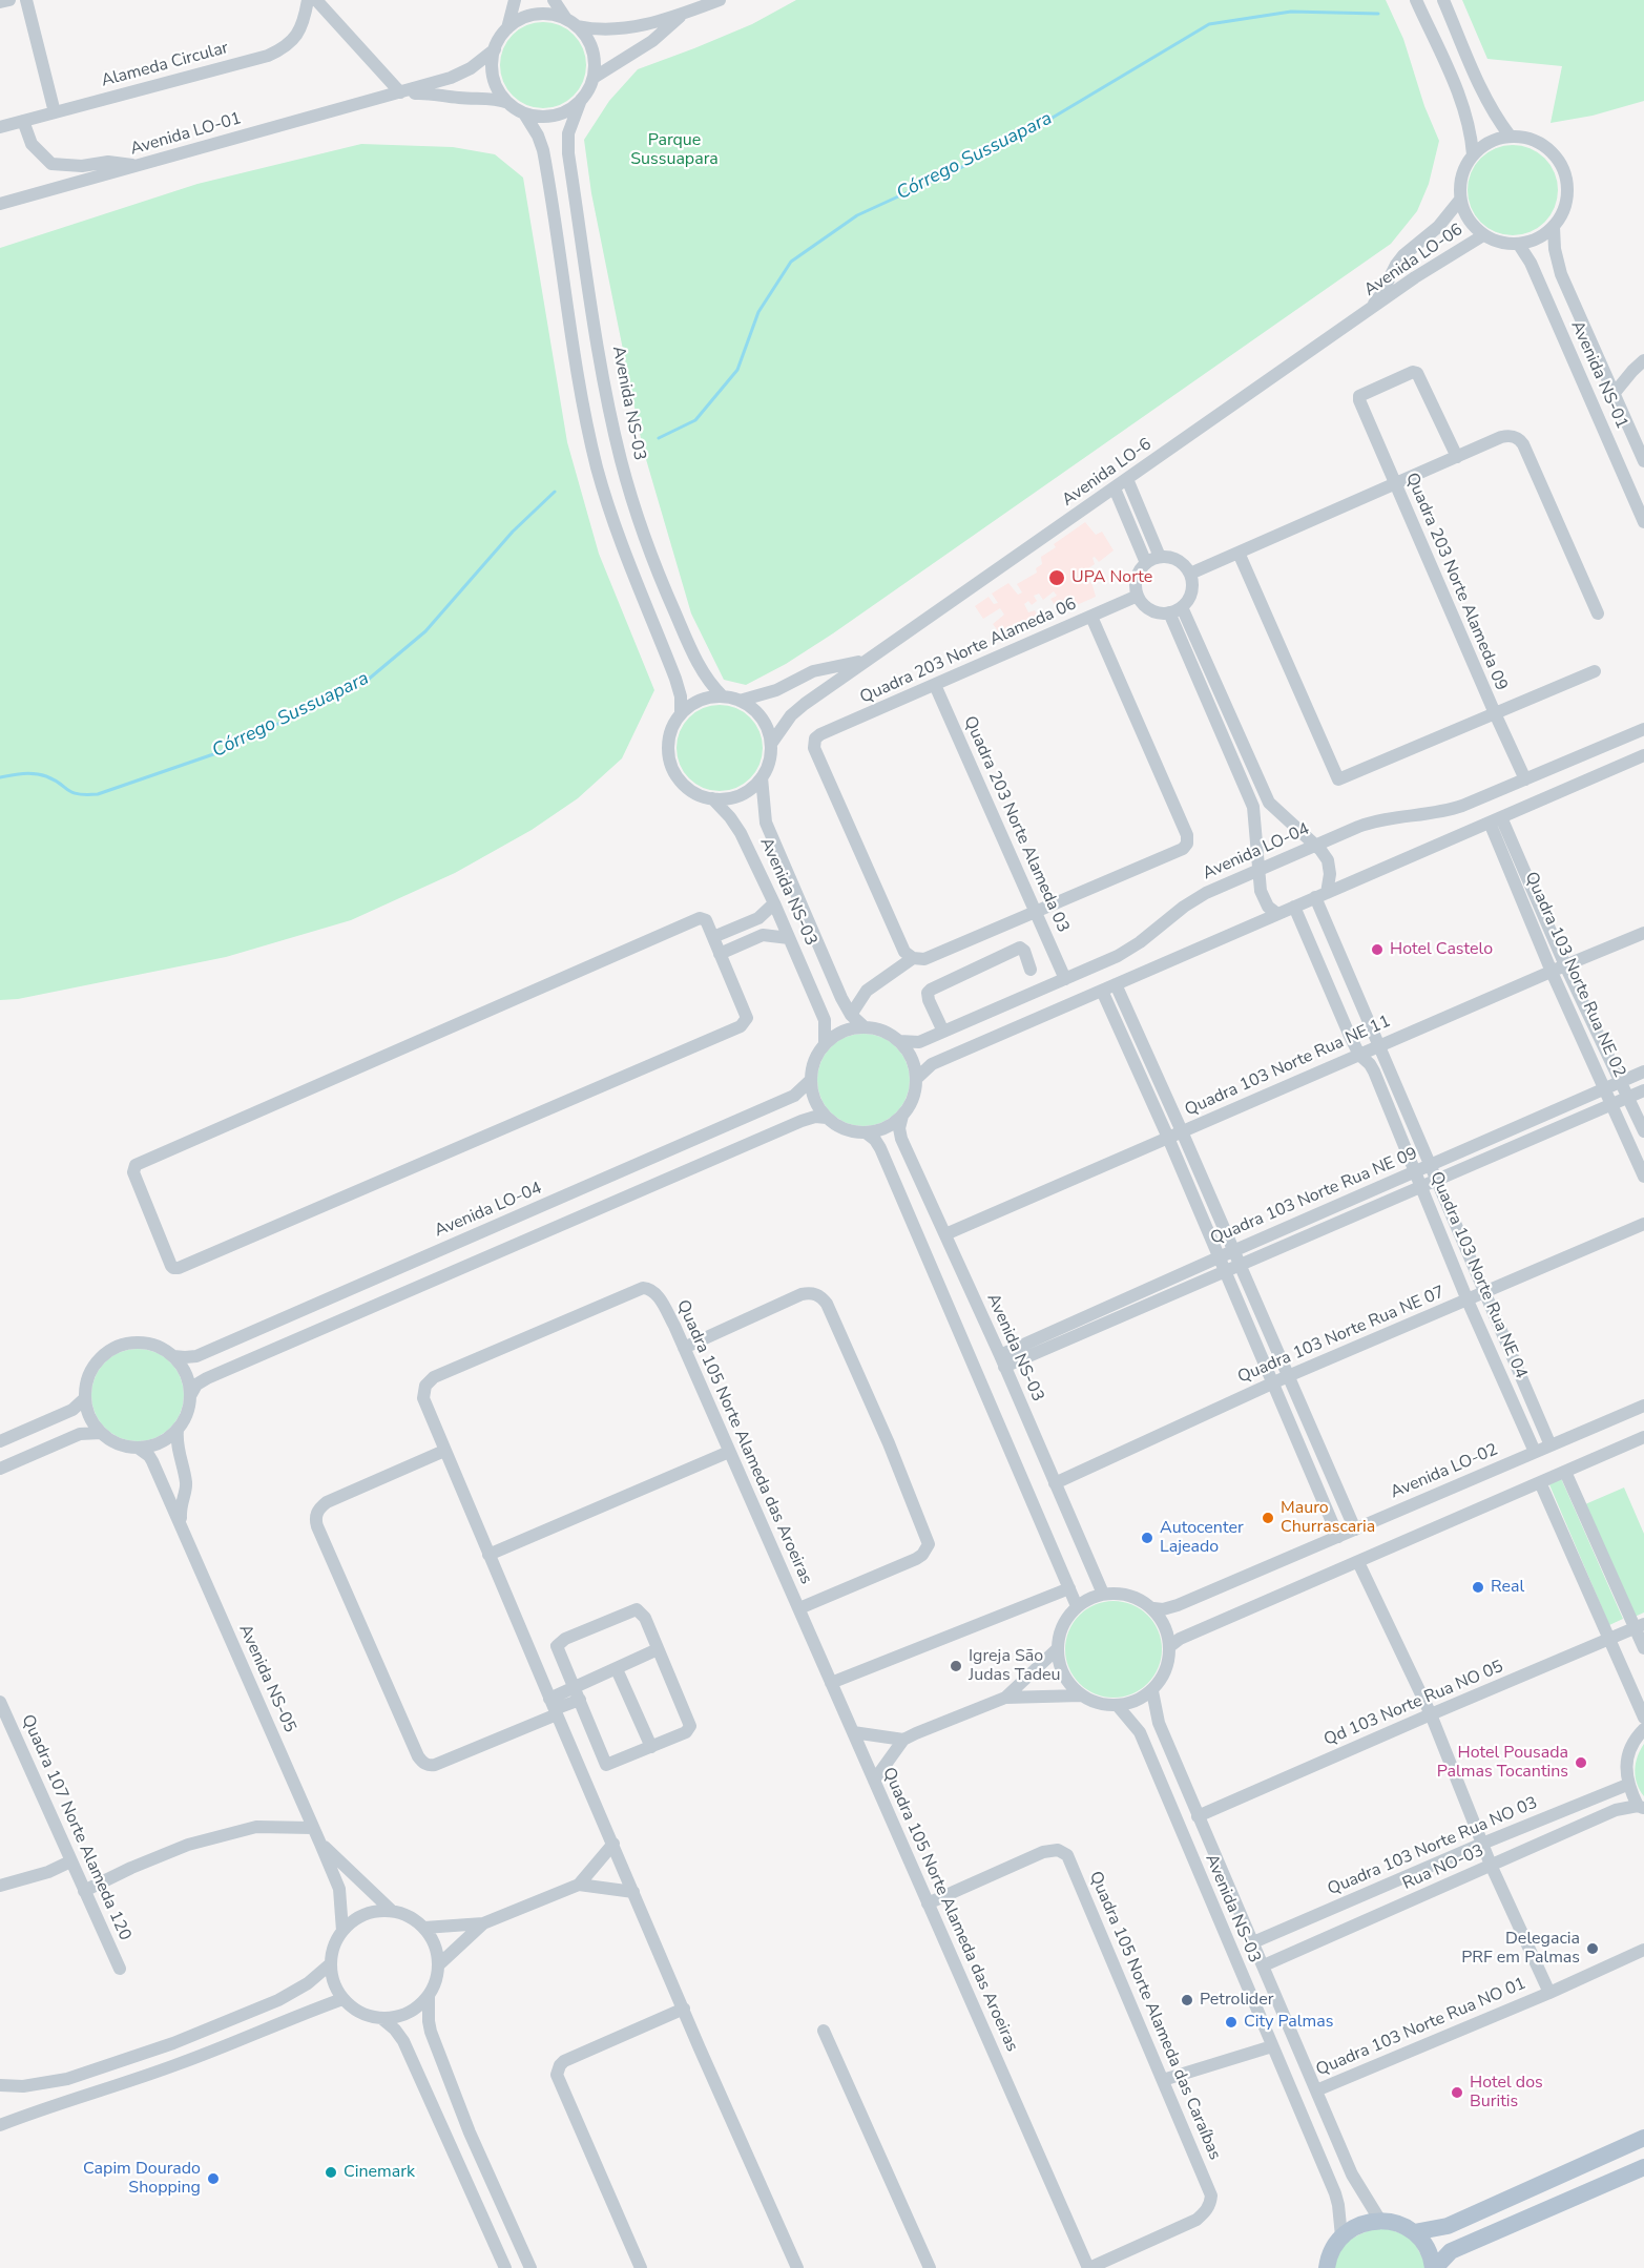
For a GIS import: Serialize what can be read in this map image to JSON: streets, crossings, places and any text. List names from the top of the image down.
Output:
{
  "streets": {
    "street": [
      "Alameda Circular",
      "Avenida LO-01",
      "Avenida LO-06",
      "Avenida NS-01",
      "Avenida NS-03",
      "Avenida LO-6",
      "Quadra 203 Norte Alameda 09",
      "Quadra 203 Norte Alameda 06",
      "Quadra 203 Norte Alameda 03",
      "Avenida LO-04",
      "Quadra 103 Norte Rua NE 02",
      "Quadra 103 Norte Rua NE 11",
      "Quadra 103 Norte Rua NE 09",
      "Quadra 103 Norte Rua NE 04",
      "Quadra 103 Norte Rua NE 07",
      "Quadra 105 Norte Alameda das Aroeiras",
      "Avenida LO-02",
      "Avenida NS-05",
      "Qd 103 Norte Rua NO 05",
      "Quadra 107 Norte Alameda 120",
      "Quadra 103 Norte Rua NO 03",
      "Rua NO-03",
      "Quadra 105 Norte Alameda das Caraíbas",
      "Quadra 103 Norte Rua NO 01"
    ]
  },
  "crossings": [
    ["Avenida LO-01", "Avenida NS-03"],
    ["Avenida LO-06", "Avenida NS-01"],
    ["Avenida LO-06", "Avenida LO-6"],
    ["Avenida NS-03", "Avenida LO-04"],
    ["Avenida NS-03", "Quadra 103 Norte Rua NE 11"],
    ["Avenida NS-03", "Quadra 103 Norte Rua NE 09"],
    ["Avenida NS-03", "Quadra 103 Norte Rua NE 07"],
    ["Avenida NS-03", "Avenida LO-02"],
    ["Avenida NS-03", "Qd 103 Norte Rua NO 05"],
    ["Avenida NS-03", "Quadra 103 Norte Rua NO 03"],
    ["Avenida NS-03", "Rua NO-03"],
    ["Avenida NS-03", "Quadra 103 Norte Rua NO 01"],
    ["Quadra 203 Norte Alameda 09", "Avenida LO-04"],
    ["Quadra 203 Norte Alameda 06", "Quadra 203 Norte Alameda 03"],
    ["Quadra 203 Norte Alameda 03", "Avenida LO-04"],
    ["Avenida LO-04", "Avenida NS-05"],
    ["Quadra 103 Norte Rua NE 02", "Quadra 103 Norte Rua NE 11"],
    ["Quadra 103 Norte Rua NE 02", "Quadra 103 Norte Rua NE 09"],
    ["Quadra 103 Norte Rua NE 11", "Quadra 103 Norte Rua NE 04"],
    ["Quadra 103 Norte Rua NE 09", "Quadra 103 Norte Rua NE 04"],
    ["Quadra 103 Norte Rua NE 04", "Quadra 103 Norte Rua NE 07"],
    ["Quadra 103 Norte Rua NE 04", "Avenida LO-02"],
    ["Quadra 105 Norte Alameda das Aroeiras", "Quadra 105 Norte Alameda das Caraíbas"]
  ],
  "water": ["Córrego Sussuapara"],
  "parks": ["Parque Sussuapara"],
  "places": [
    "UPA Norte",
    "Hotel Castelo",
    "Mauro Churrascaria",
    "Autocenter Lajeado",
    "Real",
    "Igreja São Judas Tadeu",
    "Hotel Pousada Palmas Tocantins",
    "Delegacia PRF em Palmas",
    "Petrolider",
    "City Palmas",
    "Hotel dos Buritis",
    "Cinemark",
    "Capim Dourado Shopping"
  ]
}
